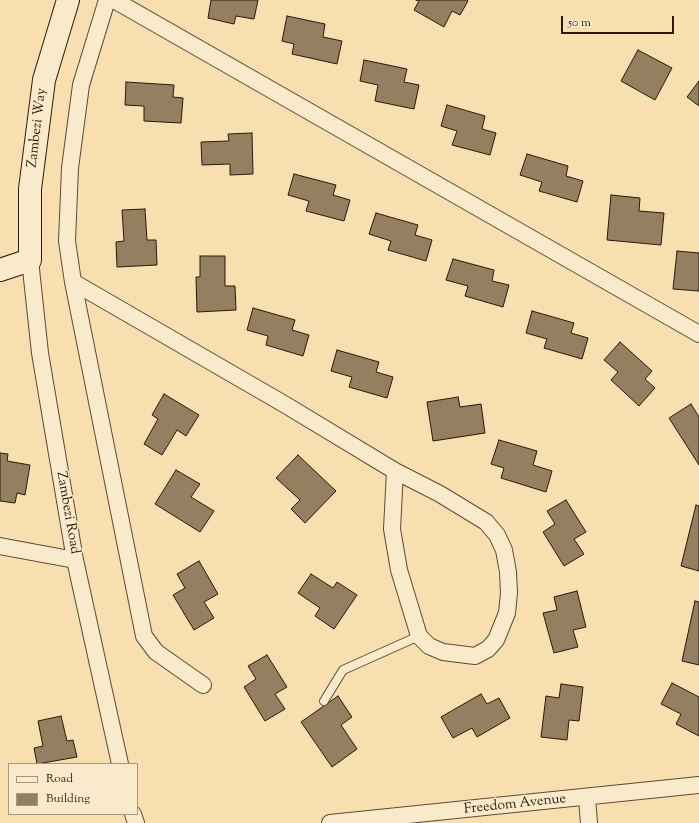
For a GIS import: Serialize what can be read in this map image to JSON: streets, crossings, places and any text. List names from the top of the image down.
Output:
{
  "streets": {
    "main road": ["Zambezi Way"],
    "street": ["Zambezi Road", "Freedom Avenue"]
  },
  "crossings": [
    ["Zambezi Way", "Zambezi Road"]
  ],
  "legend": ["Road", "Building"],
  "scale_bar": "50 m"
}
